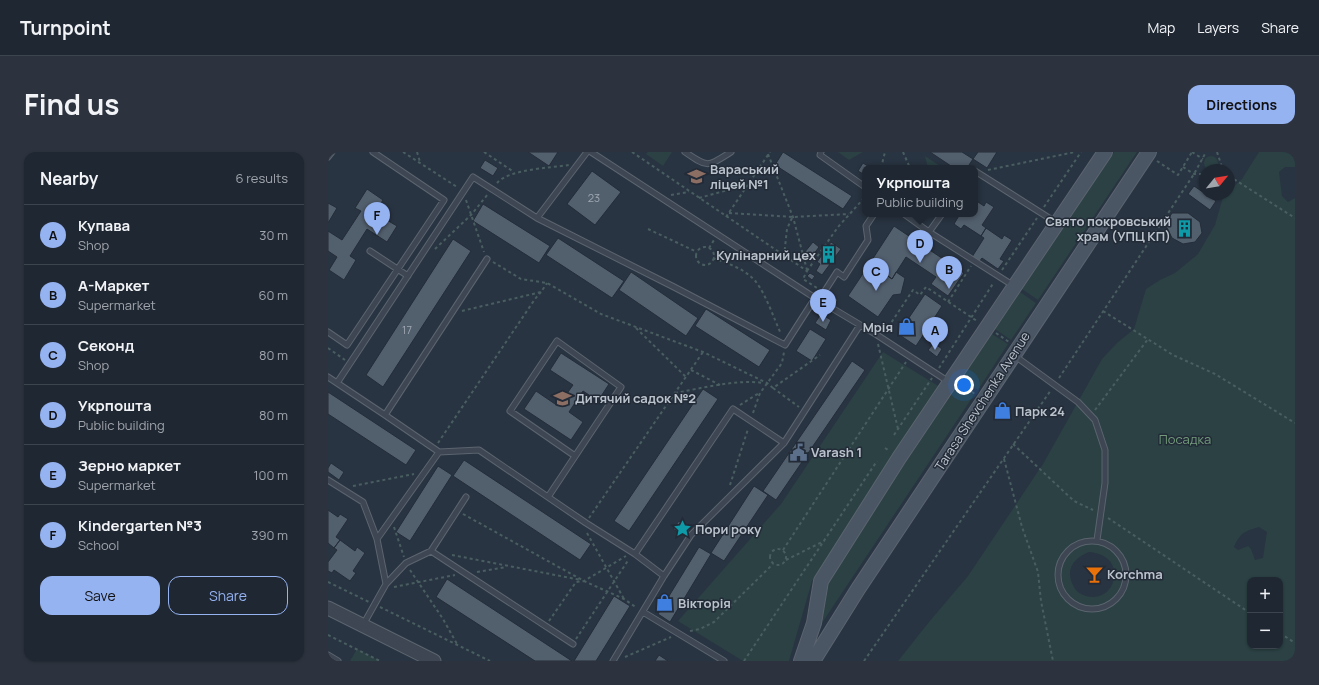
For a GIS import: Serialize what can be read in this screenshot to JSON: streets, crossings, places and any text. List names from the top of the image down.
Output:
{
  "streets": {
    "main road": ["Tarasa Shevchenka Avenue"]
  },
  "parks": ["Посадка"],
  "places": {
    "school or university": ["Вараський ліцей №1", "Дитячий садок №2"],
    "building": ["Свято покровський храм (УПЦ КП)", "Кулінарний цех"],
    "shop": ["Мрія", "Парк 24", "Вікторія"],
    "public building": ["Varash 1"],
    "place": ["Пори року"],
    "bar": ["Korchma"]
  },
  "house_numbers": ["23", "17"],
  "north": "top right",
  "page": {
    "header": "Turnpoint",
    "nav": ["Map", "Layers", "Share"],
    "title": "Find us",
    "buttons": [
      "Directions",
      ["Save", "Share"]
    ],
    "heading": ["Nearby", "6 results"],
    "popup": ["Укрпошта", "Public building"],
    "pins": [
      "F",
      "D",
      "B",
      "C",
      "E",
      "A"
    ],
    "list": [
      {
        "mark": "A",
        "name": "Купава",
        "note": "Shop",
        "value": "30 m"
      },
      {
        "mark": "B",
        "name": "А-Маркет",
        "note": "Supermarket",
        "value": "60 m"
      },
      {
        "mark": "C",
        "name": "Секонд",
        "note": "Shop",
        "value": "80 m"
      },
      {
        "mark": "D",
        "name": "Укрпошта",
        "note": "Public building",
        "value": "80 m"
      },
      {
        "mark": "E",
        "name": "Зерно маркет",
        "note": "Supermarket",
        "value": "100 m"
      },
      {
        "mark": "F",
        "name": "Kindergarten №3",
        "note": "School",
        "value": "390 m"
      }
    ],
    "map_buttons": ["+", "−"]
  }
}
